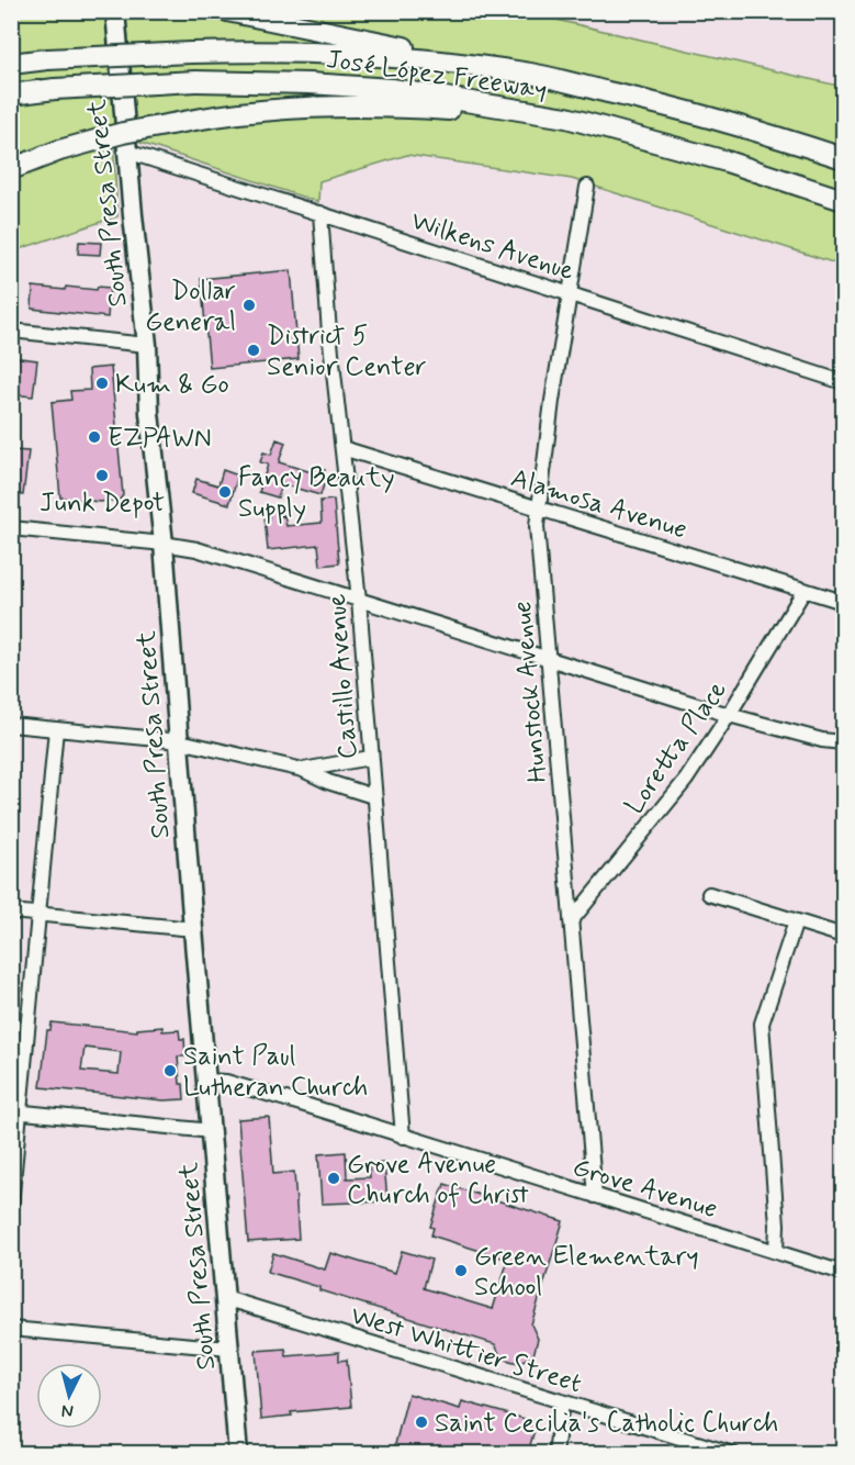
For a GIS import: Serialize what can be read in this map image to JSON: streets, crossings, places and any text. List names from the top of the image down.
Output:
{
  "streets": {
    "highway": ["José López Freeway"],
    "main road": ["South Presa Street"],
    "street": [
      "Wilkens Avenue",
      "Alamosa Avenue",
      "Castillo Avenue",
      "Hunstock Avenue",
      "Loretta Place",
      "Grove Avenue",
      "West Whittier Street"
    ]
  },
  "crossings": [
    ["South Presa Street", "Wilkens Avenue"],
    ["South Presa Street", "Grove Avenue"],
    ["South Presa Street", "West Whittier Street"],
    ["Wilkens Avenue", "Castillo Avenue"],
    ["Wilkens Avenue", "Hunstock Avenue"],
    ["Alamosa Avenue", "Castillo Avenue"],
    ["Alamosa Avenue", "Hunstock Avenue"],
    ["Alamosa Avenue", "Loretta Place"],
    ["Castillo Avenue", "Grove Avenue"],
    ["Hunstock Avenue", "Loretta Place"],
    ["Hunstock Avenue", "Grove Avenue"]
  ],
  "places": [
    "Dollar General",
    "District 5 Senior Center",
    "Kum & Go",
    "EZPAWN",
    "Junk Depot",
    "Fancy Beauty Supply",
    "Saint Paul Lutheran Church",
    "Grove Avenue Church of Christ",
    "Green Elementary School",
    "Saint Cecilia's Catholic Church"
  ],
  "north": "bottom"
}
